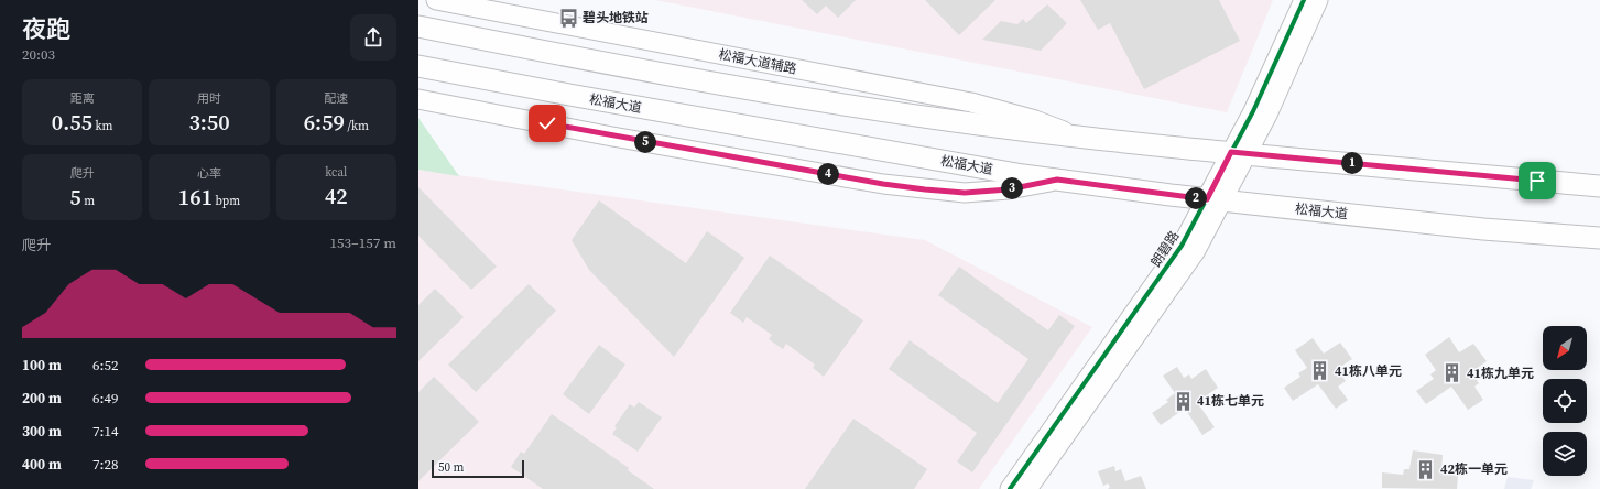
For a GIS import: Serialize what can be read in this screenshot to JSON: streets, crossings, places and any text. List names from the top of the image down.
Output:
{
  "streets": {
    "main road": ["松福大道辅路", "松福大道", "朗碧路"]
  },
  "crossings": [
    ["松福大道", "朗碧路"]
  ],
  "places": {
    "bus stop": ["碧头地铁站"],
    "building": [
      "41栋八单元",
      "41栋九单元",
      "41栋七单元",
      "42栋一单元"
    ]
  },
  "scale_bar": "50 m",
  "north": "bottom left",
  "page": {
    "heading": ["夜跑", "20:03"],
    "stats": [
      ["距离", "0.55 km"],
      ["用时", "3:50"],
      ["配速", "6:59 /km"],
      ["爬升", "5 m"],
      ["心率", "161 bpm"],
      ["kcal", "42"]
    ],
    "pins": [
      "5",
      "1",
      "4",
      "3",
      "2"
    ],
    "chart": ["爬升", "153–157 m"],
    "list": [
      {
        "name": "100 m",
        "note": "6:52"
      },
      {
        "name": "200 m",
        "note": "6:49"
      },
      {
        "name": "300 m",
        "note": "7:14"
      },
      {
        "name": "400 m",
        "note": "7:28"
      }
    ],
    "scale": "50 m"
  }
}
